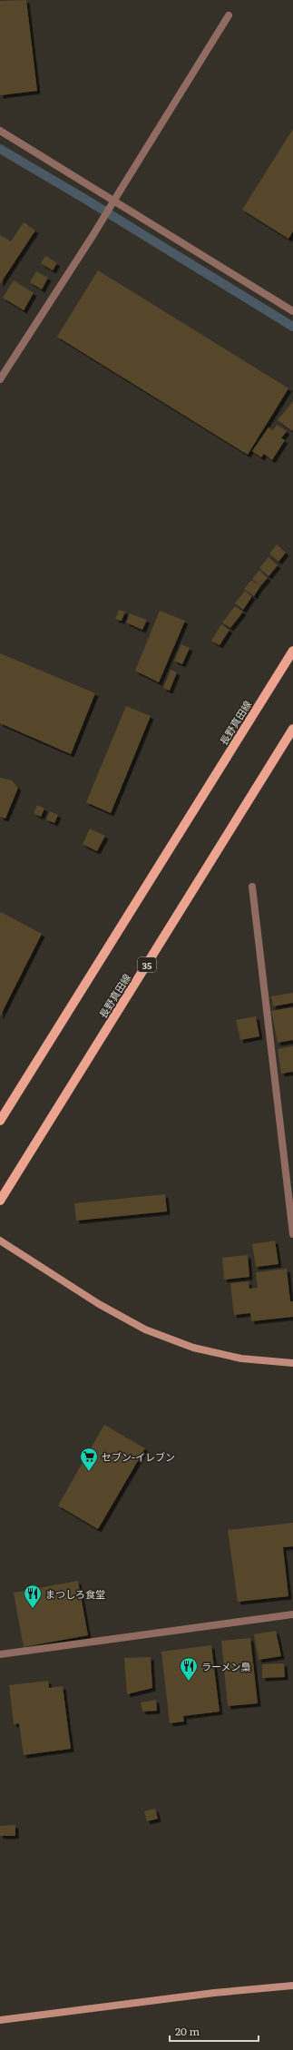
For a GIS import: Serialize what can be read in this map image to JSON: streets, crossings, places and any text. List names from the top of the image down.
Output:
{
  "streets": {
    "main road": ["長野真田線", "35"]
  },
  "places": {
    "supermarket": ["セブン-イレブン"],
    "restaurant": ["まつしろ食堂", "ラーメン梟"]
  },
  "scale_bar": "20 m"
}
